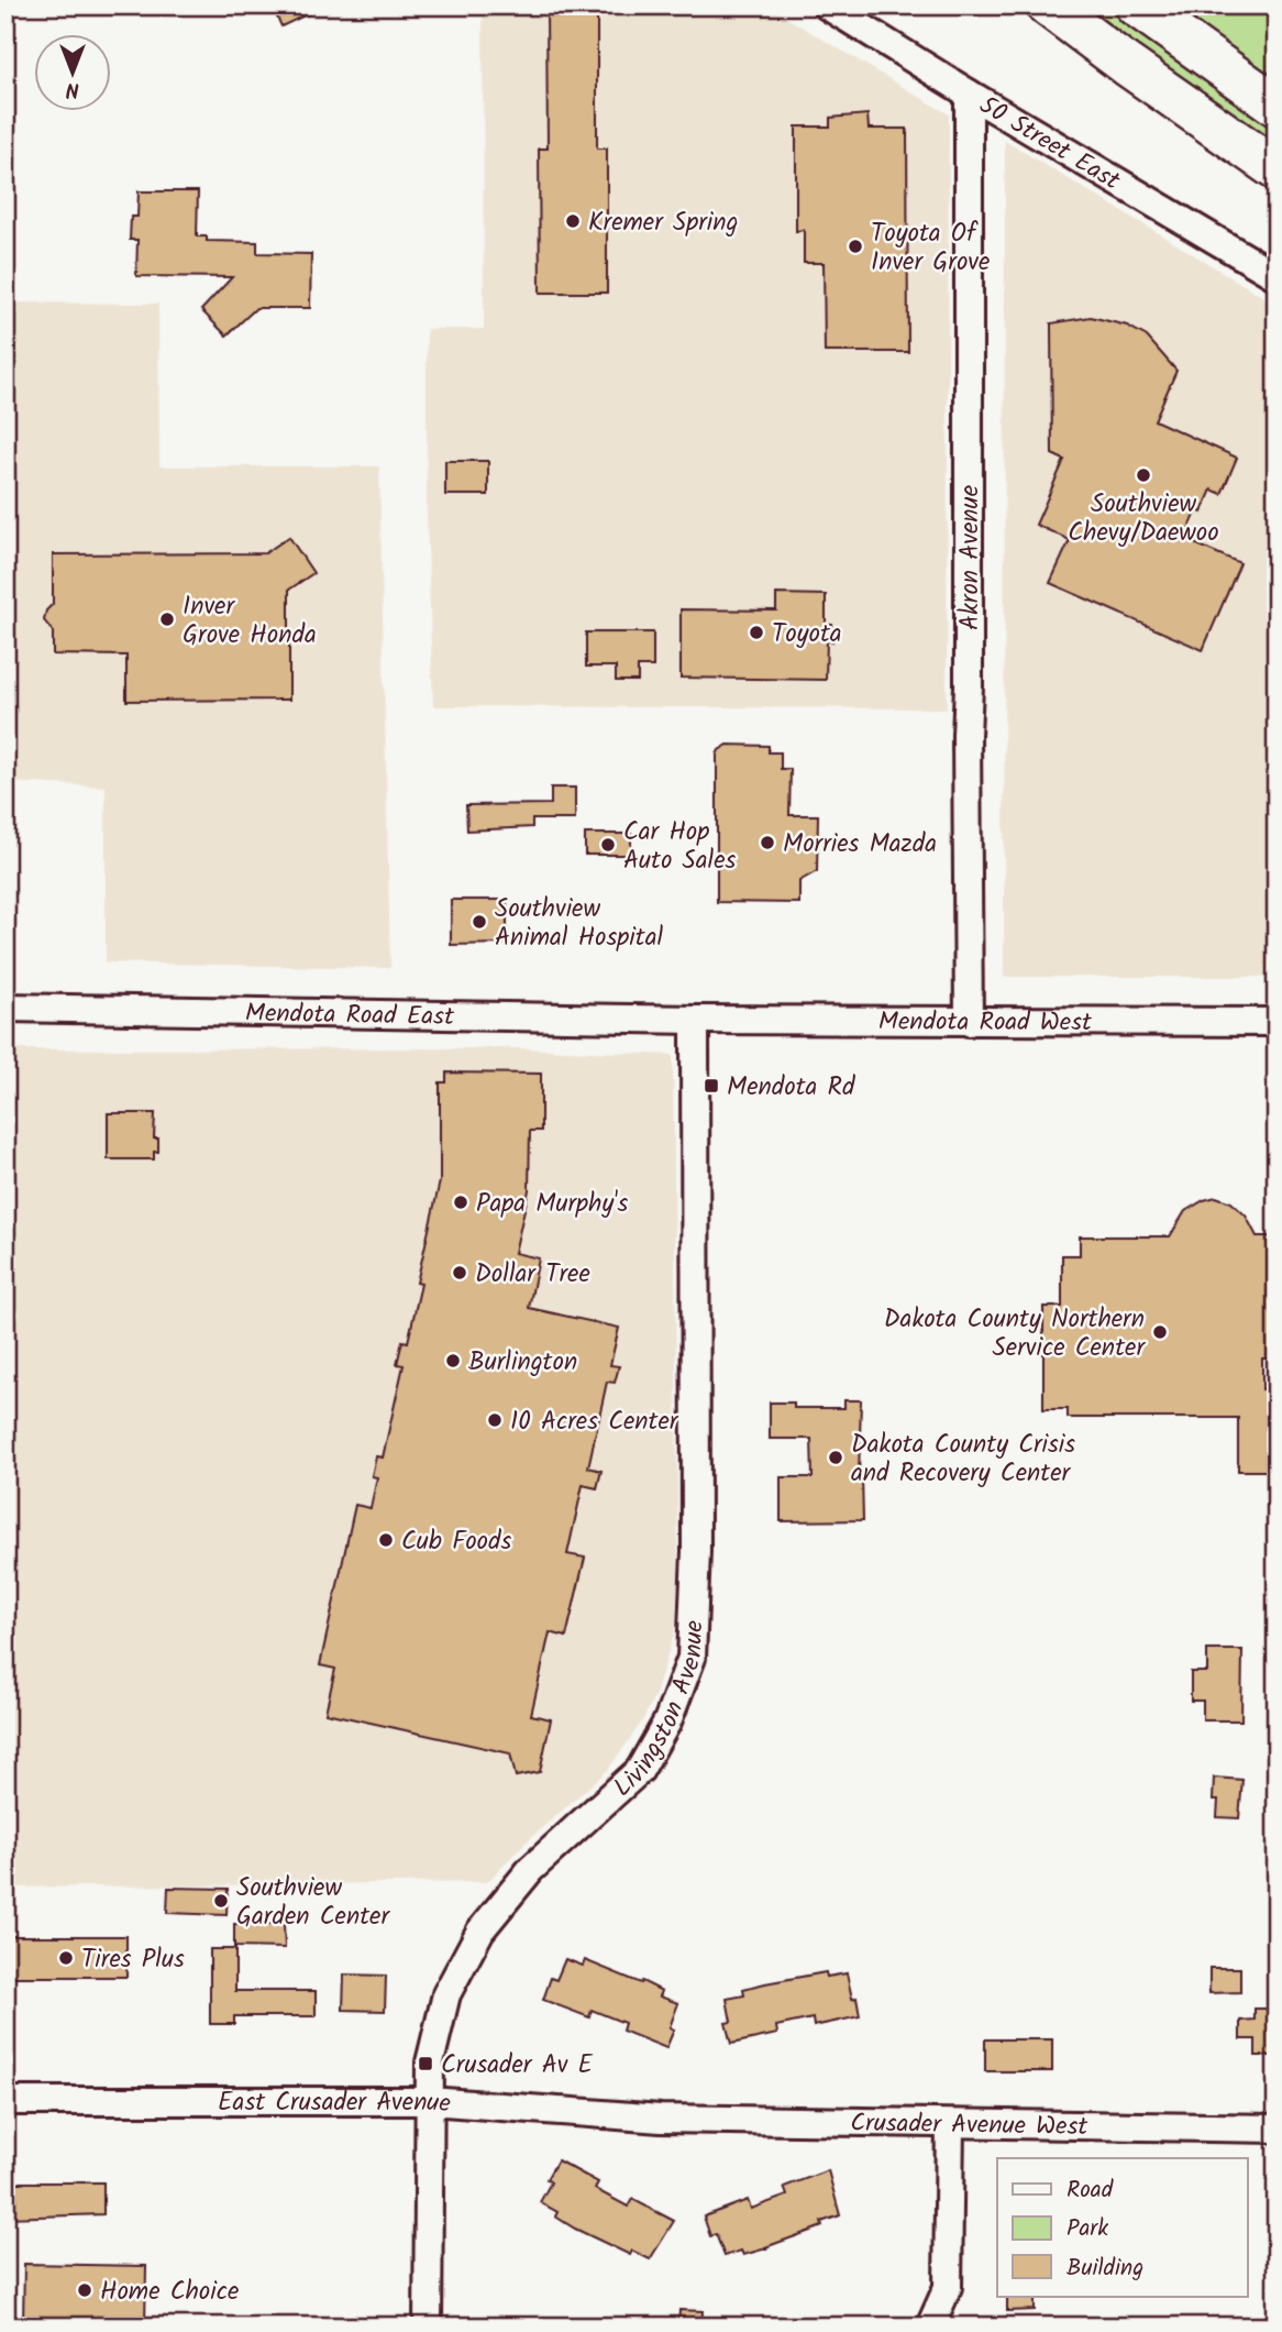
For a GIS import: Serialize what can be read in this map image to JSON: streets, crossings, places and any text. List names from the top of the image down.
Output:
{
  "streets": {
    "street": [
      "50 Street East",
      "Akron Avenue",
      "Mendota Road East",
      "Mendota Road West",
      "Livingston Avenue",
      "East Crusader Avenue",
      "Crusader Avenue West"
    ]
  },
  "crossings": [
    ["50 Street East", "Akron Avenue"],
    ["Akron Avenue", "Mendota Road West"],
    ["Mendota Road East", "Mendota Road West"],
    ["Mendota Road East", "Livingston Avenue"],
    ["Mendota Road West", "Livingston Avenue"],
    ["Livingston Avenue", "East Crusader Avenue"],
    ["East Crusader Avenue", "Crusader Avenue West"]
  ],
  "places": {
    "other": [
      "Kremer Spring",
      "Toyota Of Inver Grove",
      "Southview Chevy/Daewoo",
      "Inver Grove Honda",
      "Toyota",
      "Morries Mazda",
      "Car Hop Auto Sales",
      "Southview Animal Hospital",
      "Papa Murphy's",
      "Dollar Tree",
      "Dakota County Northern Service Center",
      "Burlington",
      "10 Acres Center",
      "Dakota County Crisis and Recovery Center",
      "Cub Foods",
      "Southview Garden Center",
      "Tires Plus",
      "Home Choice"
    ],
    "transit": ["Mendota Rd", "Crusader Av E"]
  },
  "legend": ["Road", "Park", "Building"],
  "north": "bottom"
}
